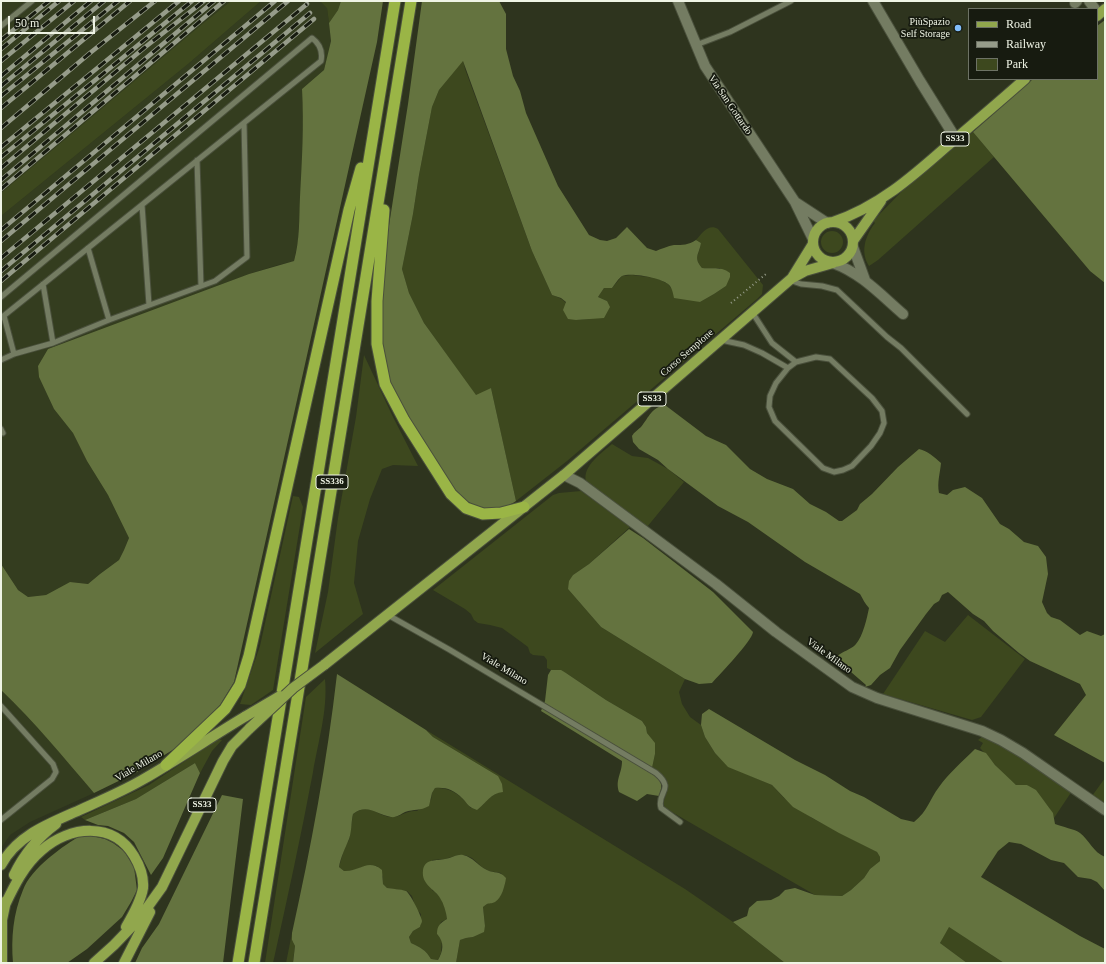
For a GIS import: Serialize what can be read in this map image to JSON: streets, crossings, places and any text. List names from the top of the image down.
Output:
{
  "streets": {
    "highway": ["SS336"],
    "main road": ["SS33", "Corso Sempione", "Viale Milano"],
    "street": ["Via San Gottardo"]
  },
  "crossings": [
    ["Via San Gottardo", "SS33"],
    ["Via San Gottardo", "Corso Sempione"],
    ["SS33", "Corso Sempione"],
    ["Corso Sempione", "Viale Milano"]
  ],
  "places": ["PiùSpazio Self Storage"],
  "legend": ["Road", "Railway", "Park"],
  "scale_bar": "50 m"
}
